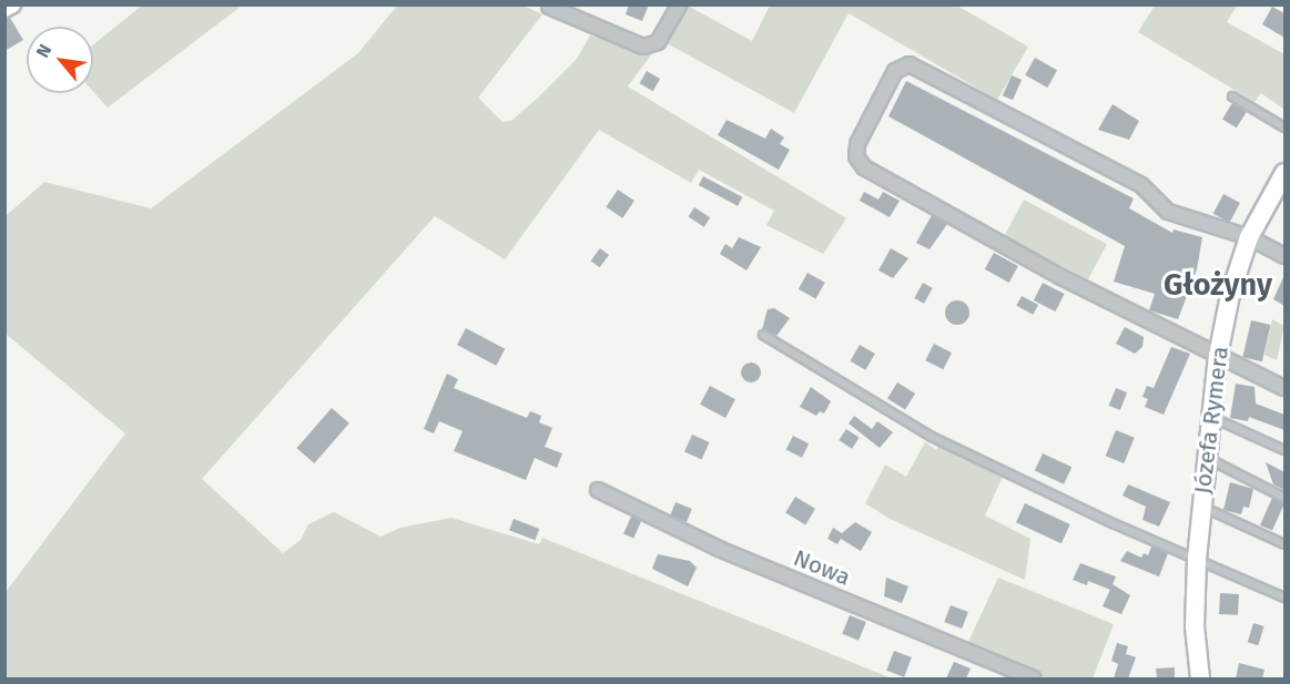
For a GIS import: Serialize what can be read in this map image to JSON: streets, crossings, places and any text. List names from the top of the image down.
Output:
{
  "streets": {
    "street": ["Józefa Rymera", "Nowa"]
  },
  "districts": ["Głożyny"],
  "north": "top left"
}
